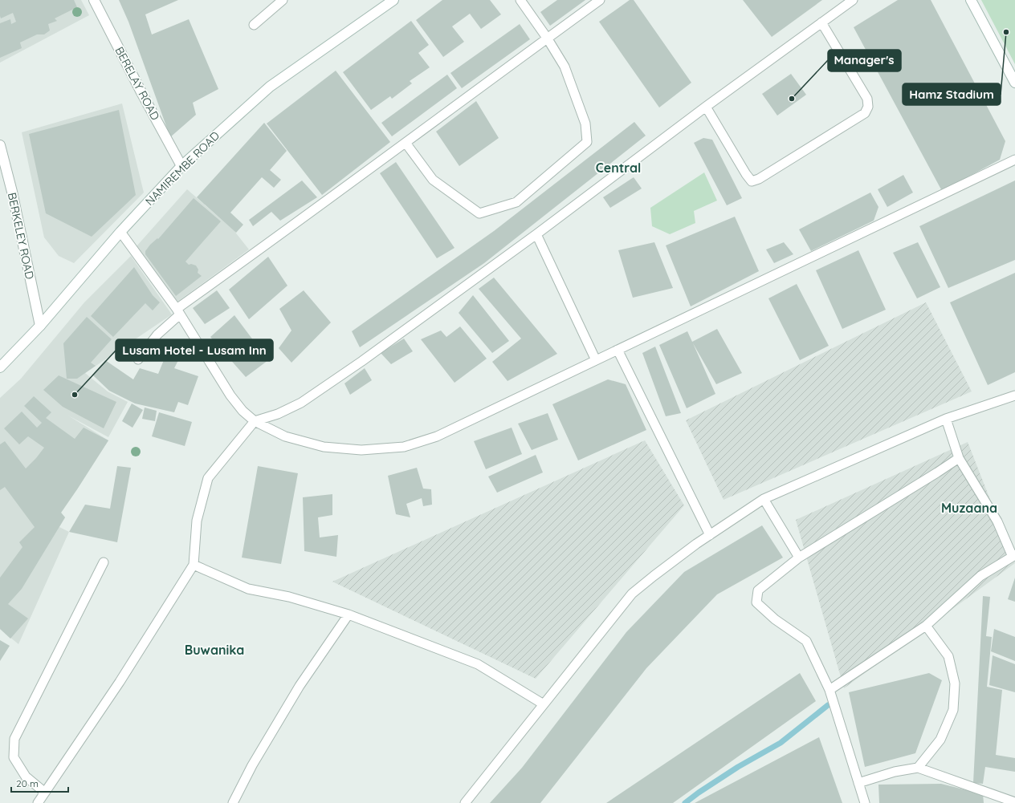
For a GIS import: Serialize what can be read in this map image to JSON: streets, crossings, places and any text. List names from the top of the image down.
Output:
{
  "streets": {
    "main road": ["BERELAY ROAD", "NAMIREMBE ROAD", "BERKELEY ROAD"]
  },
  "crossings": [
    ["BERELAY ROAD", "NAMIREMBE ROAD"],
    ["NAMIREMBE ROAD", "BERKELEY ROAD"]
  ],
  "districts": ["Central", "Muzaana", "Buwanika"],
  "places": ["Hamz Stadium", "Manager's", "Lusam Hotel - Lusam Inn"],
  "scale_bar": "20 m"
}
